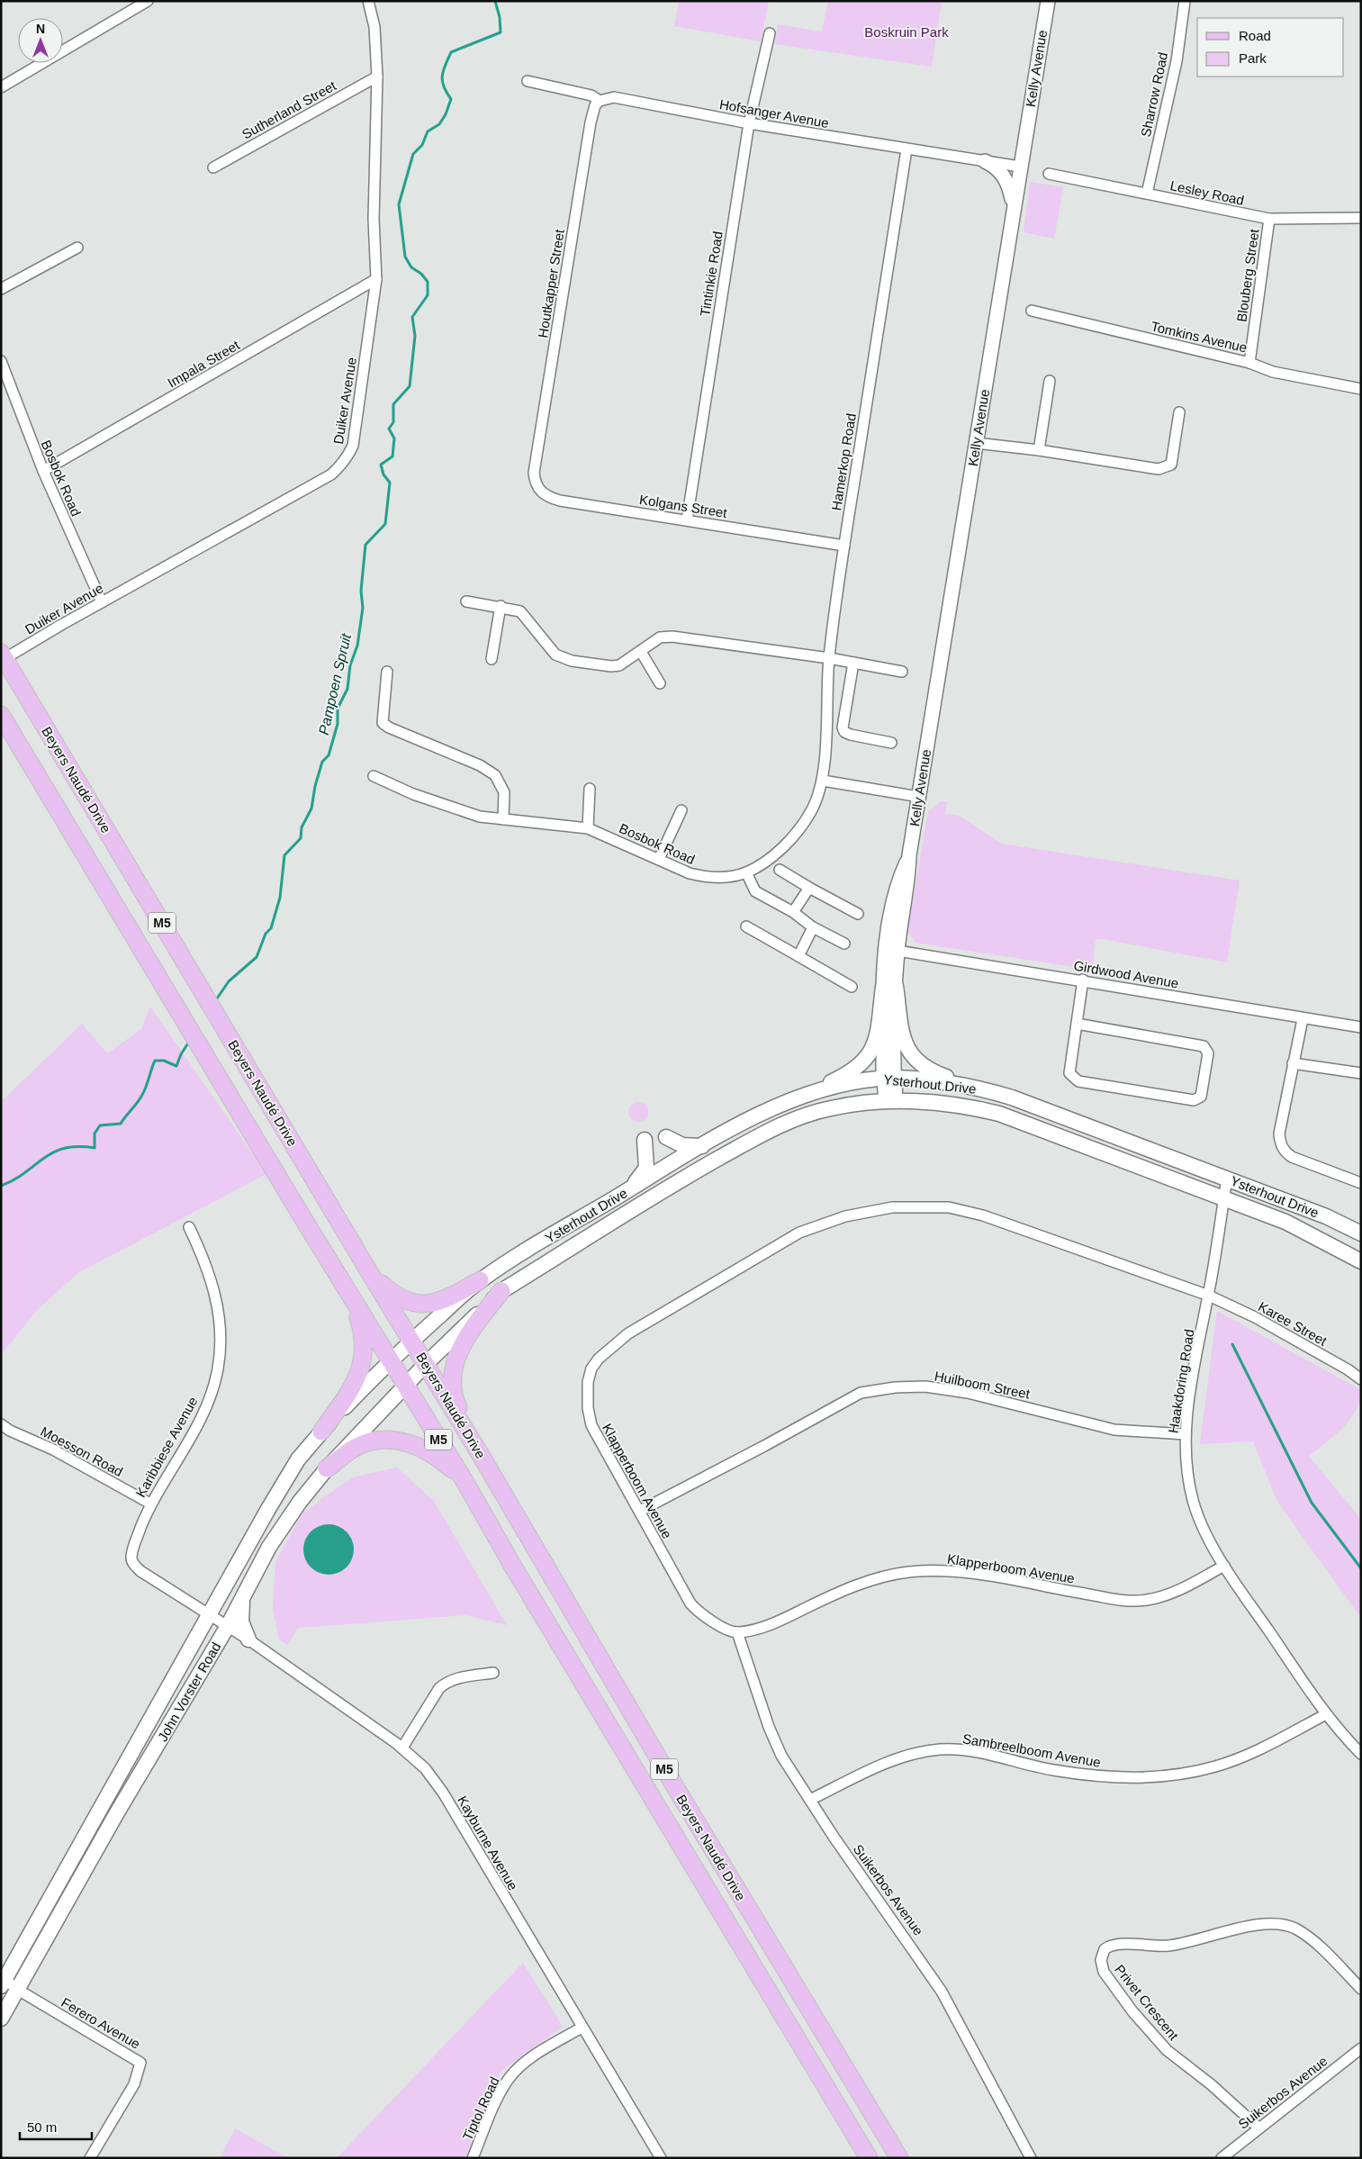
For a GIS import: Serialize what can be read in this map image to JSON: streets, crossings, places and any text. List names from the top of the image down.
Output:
{
  "streets": {
    "main road": [
      "Beyers Naudé Drive",
      "M5",
      "Ysterhout Drive",
      "John Vorster Road"
    ],
    "street": [
      "Kelly Avenue",
      "Sharrow Road",
      "Sutherland Street",
      "Hofsanger Avenue",
      "Lesley Road",
      "Tintinkie Road",
      "Blouberg Street",
      "Houtkapper Street",
      "Tomkins Avenue",
      "Impala Street",
      "Duiker Avenue",
      "Hamerkop Road",
      "Bosbok Road",
      "Kolgans Street",
      "Girdwood Avenue",
      "Karee Street",
      "Haakdoring Road",
      "Huilboom Street",
      "Karibbiese Avenue",
      "Moesson Road",
      "Klapperboom Avenue",
      "Sambreelboom Avenue",
      "Kayburne Avenue",
      "Suikerbos Avenue",
      "Privet Crescent",
      "Ferero Avenue",
      "Tiptol Road"
    ]
  },
  "crossings": [
    ["Kelly Avenue", "Hofsanger Avenue"],
    ["Kelly Avenue", "Girdwood Avenue"],
    ["Kelly Avenue", "Ysterhout Drive"],
    ["Sharrow Road", "Lesley Road"],
    ["Sutherland Street", "Duiker Avenue"],
    ["Hofsanger Avenue", "Tintinkie Road"],
    ["Hofsanger Avenue", "Houtkapper Street"],
    ["Hofsanger Avenue", "Hamerkop Road"],
    ["Lesley Road", "Blouberg Street"],
    ["Tintinkie Road", "Kolgans Street"],
    ["Blouberg Street", "Tomkins Avenue"],
    ["Houtkapper Street", "Kolgans Street"],
    ["Impala Street", "Duiker Avenue"],
    ["Impala Street", "Bosbok Road"],
    ["Duiker Avenue", "Bosbok Road"],
    ["Duiker Avenue", "Beyers Naudé Drive"],
    ["Hamerkop Road", "Bosbok Road"],
    ["Hamerkop Road", "Kolgans Street"],
    ["Beyers Naudé Drive", "Ysterhout Drive"],
    ["Beyers Naudé Drive", "John Vorster Road"],
    ["Ysterhout Drive", "Haakdoring Road"],
    ["Ysterhout Drive", "John Vorster Road"],
    ["Karee Street", "Haakdoring Road"],
    ["Karee Street", "Klapperboom Avenue"],
    ["Haakdoring Road", "Huilboom Street"],
    ["Haakdoring Road", "Klapperboom Avenue"],
    ["Haakdoring Road", "Sambreelboom Avenue"],
    ["Huilboom Street", "Klapperboom Avenue"],
    ["Karibbiese Avenue", "Moesson Road"],
    ["Karibbiese Avenue", "John Vorster Road"],
    ["Karibbiese Avenue", "Kayburne Avenue"],
    ["Klapperboom Avenue", "Suikerbos Avenue"],
    ["John Vorster Road", "Kayburne Avenue"],
    ["John Vorster Road", "Ferero Avenue"],
    ["Sambreelboom Avenue", "Suikerbos Avenue"],
    ["Kayburne Avenue", "Tiptol Road"],
    ["Suikerbos Avenue", "Privet Crescent"]
  ],
  "water": ["Pampoen Spruit"],
  "parks": ["Boskruin Park"],
  "legend": ["Road", "Park"],
  "scale_bar": "50 m",
  "north": "top"
}
